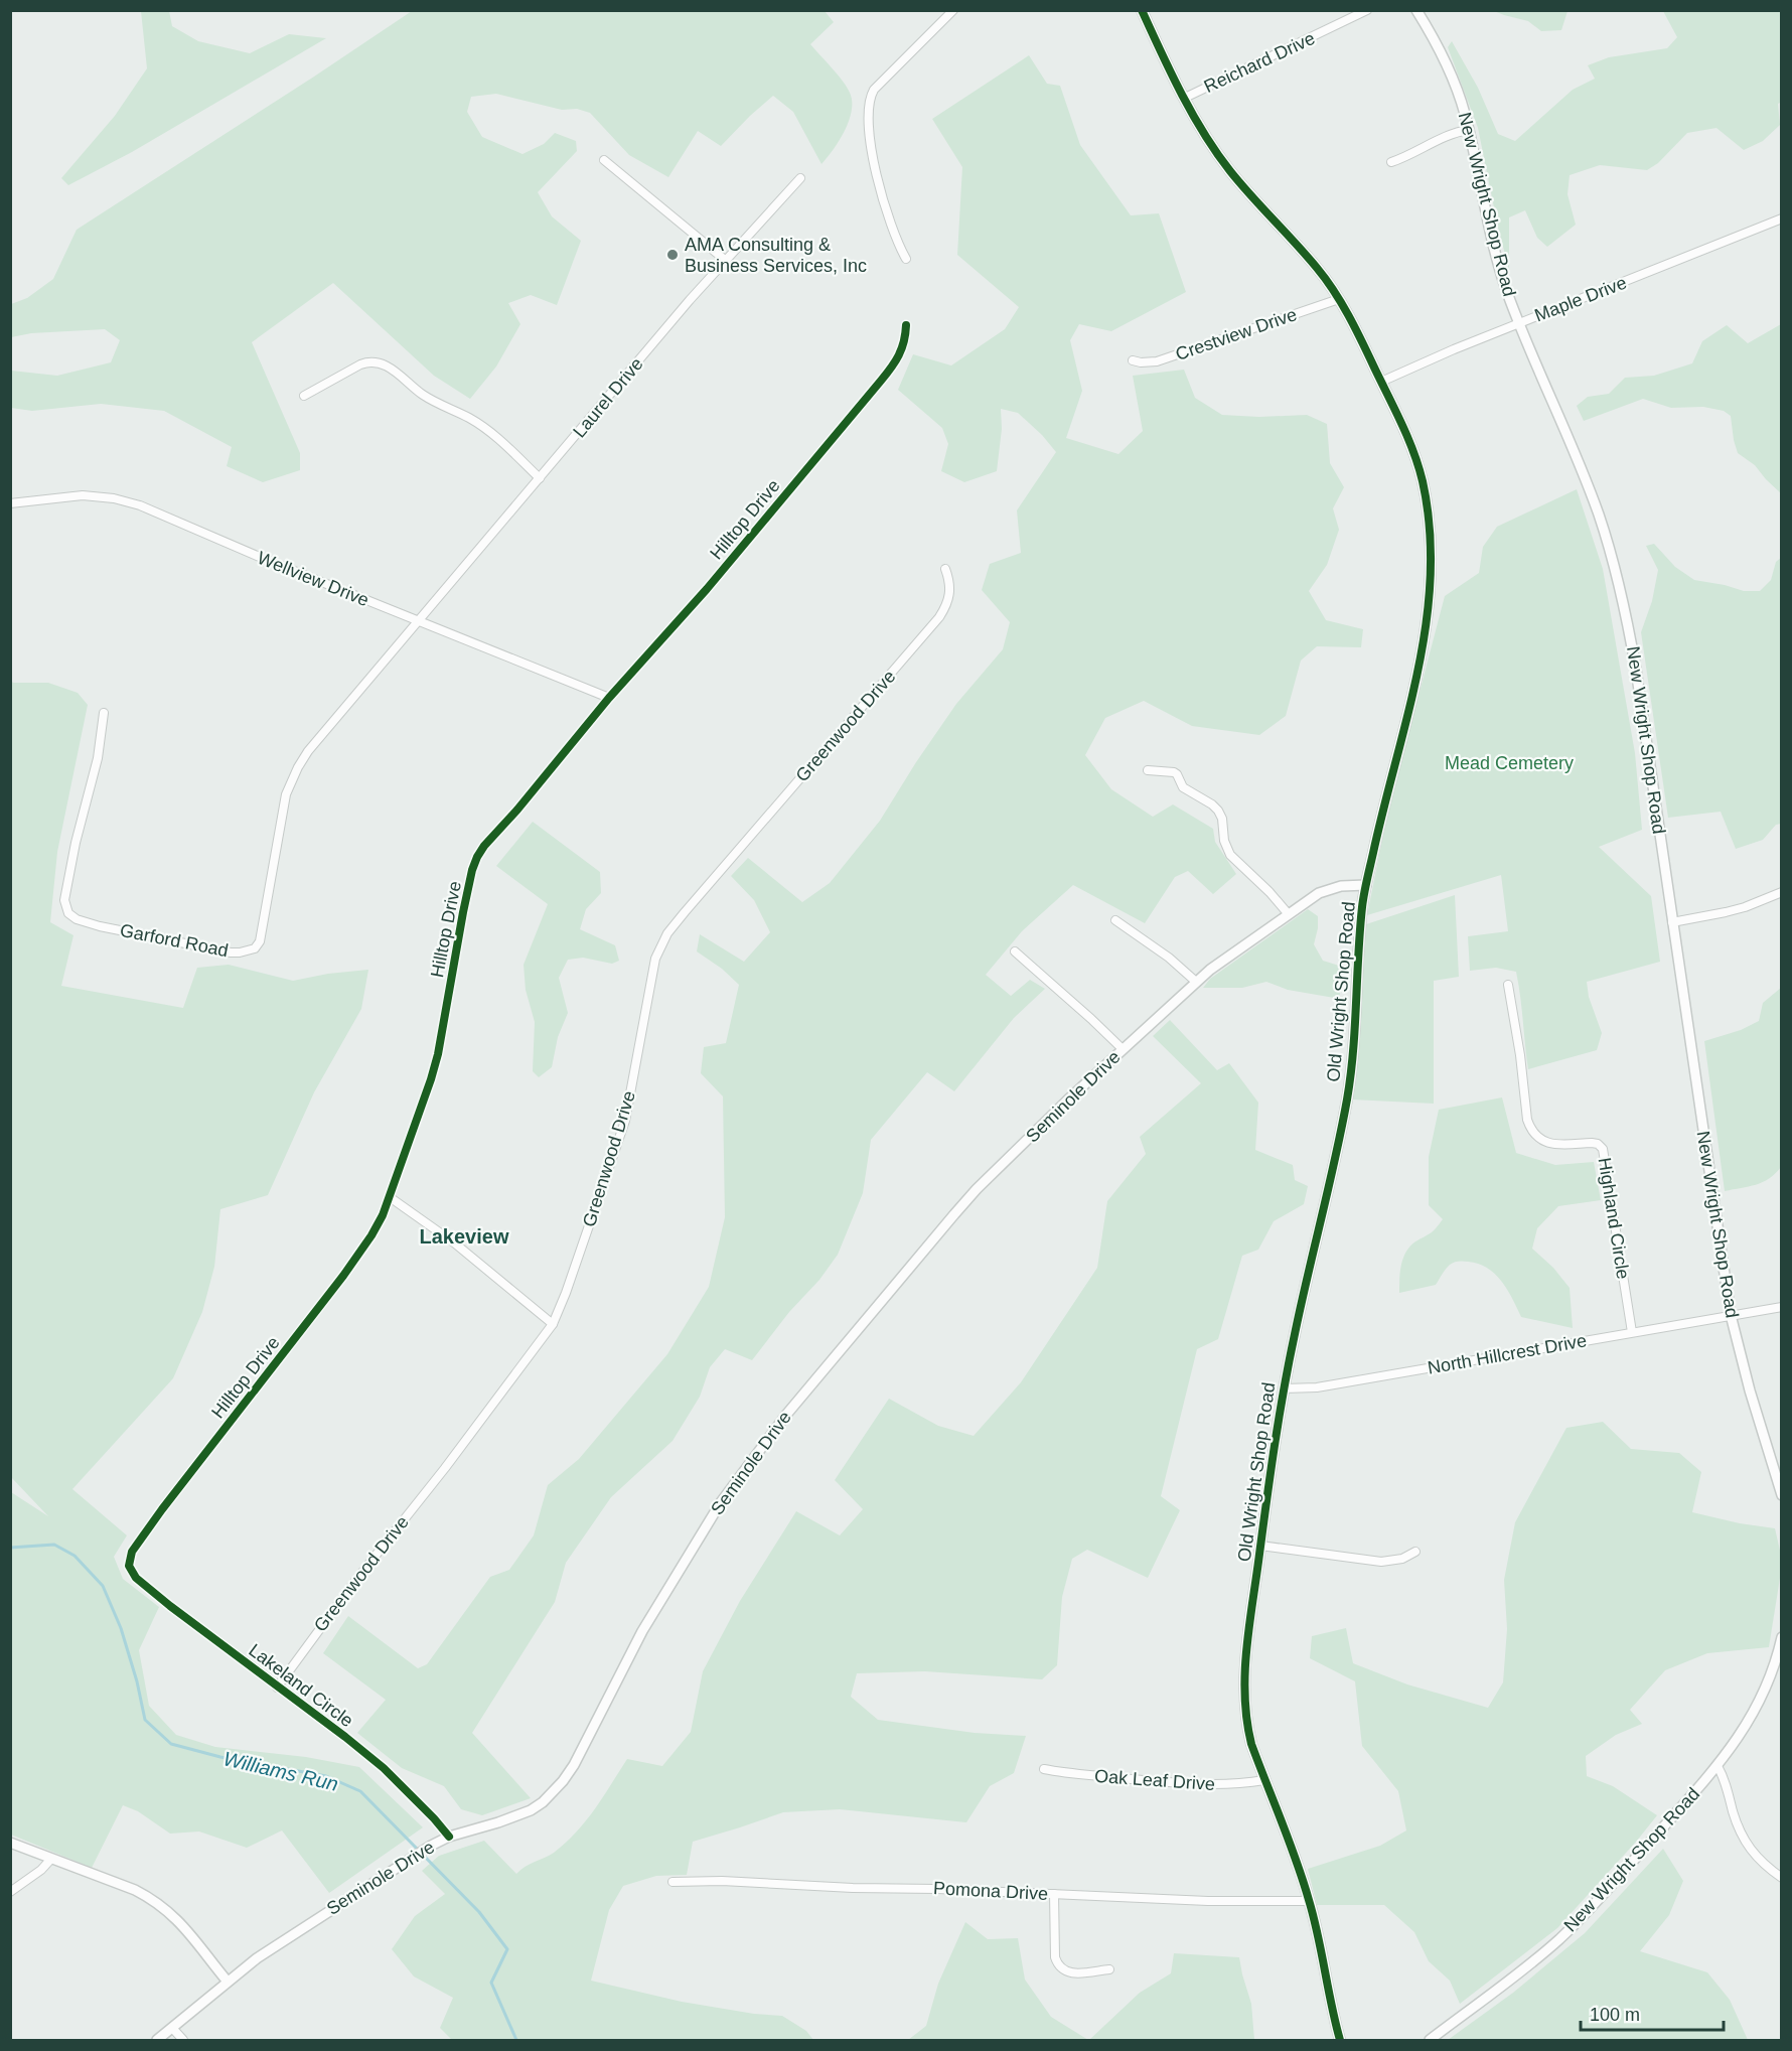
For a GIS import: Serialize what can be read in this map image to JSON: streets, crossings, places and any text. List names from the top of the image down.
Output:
{
  "streets": {
    "street": [
      "Reichard Drive",
      "New Wright Shop Road",
      "Maple Drive",
      "Crestview Drive",
      "Laurel Drive",
      "Hilltop Drive",
      "Wellview Drive",
      "Greenwood Drive",
      "Garford Road",
      "Old Wright Shop Road",
      "Seminole Drive",
      "Highland Circle",
      "North Hillcrest Drive",
      "Lakeland Circle",
      "Oak Leaf Drive",
      "Pomona Drive"
    ]
  },
  "crossings": [
    ["Reichard Drive", "Old Wright Shop Road"],
    ["New Wright Shop Road", "Maple Drive"],
    ["New Wright Shop Road", "North Hillcrest Drive"],
    ["Maple Drive", "Old Wright Shop Road"],
    ["Crestview Drive", "Old Wright Shop Road"],
    ["Laurel Drive", "Wellview Drive"],
    ["Laurel Drive", "Garford Road"],
    ["Hilltop Drive", "Wellview Drive"],
    ["Hilltop Drive", "Lakeland Circle"],
    ["Wellview Drive", "Garford Road"],
    ["Greenwood Drive", "Lakeland Circle"],
    ["Old Wright Shop Road", "Seminole Drive"],
    ["Old Wright Shop Road", "North Hillcrest Drive"],
    ["Old Wright Shop Road", "Oak Leaf Drive"],
    ["Old Wright Shop Road", "Pomona Drive"],
    ["Seminole Drive", "Lakeland Circle"],
    ["Highland Circle", "North Hillcrest Drive"]
  ],
  "districts": ["Lakeview"],
  "water": ["Williams Run"],
  "parks": ["Mead Cemetery"],
  "places": ["AMA Consulting & Business Services, Inc"],
  "scale_bar": "100 m"
}
